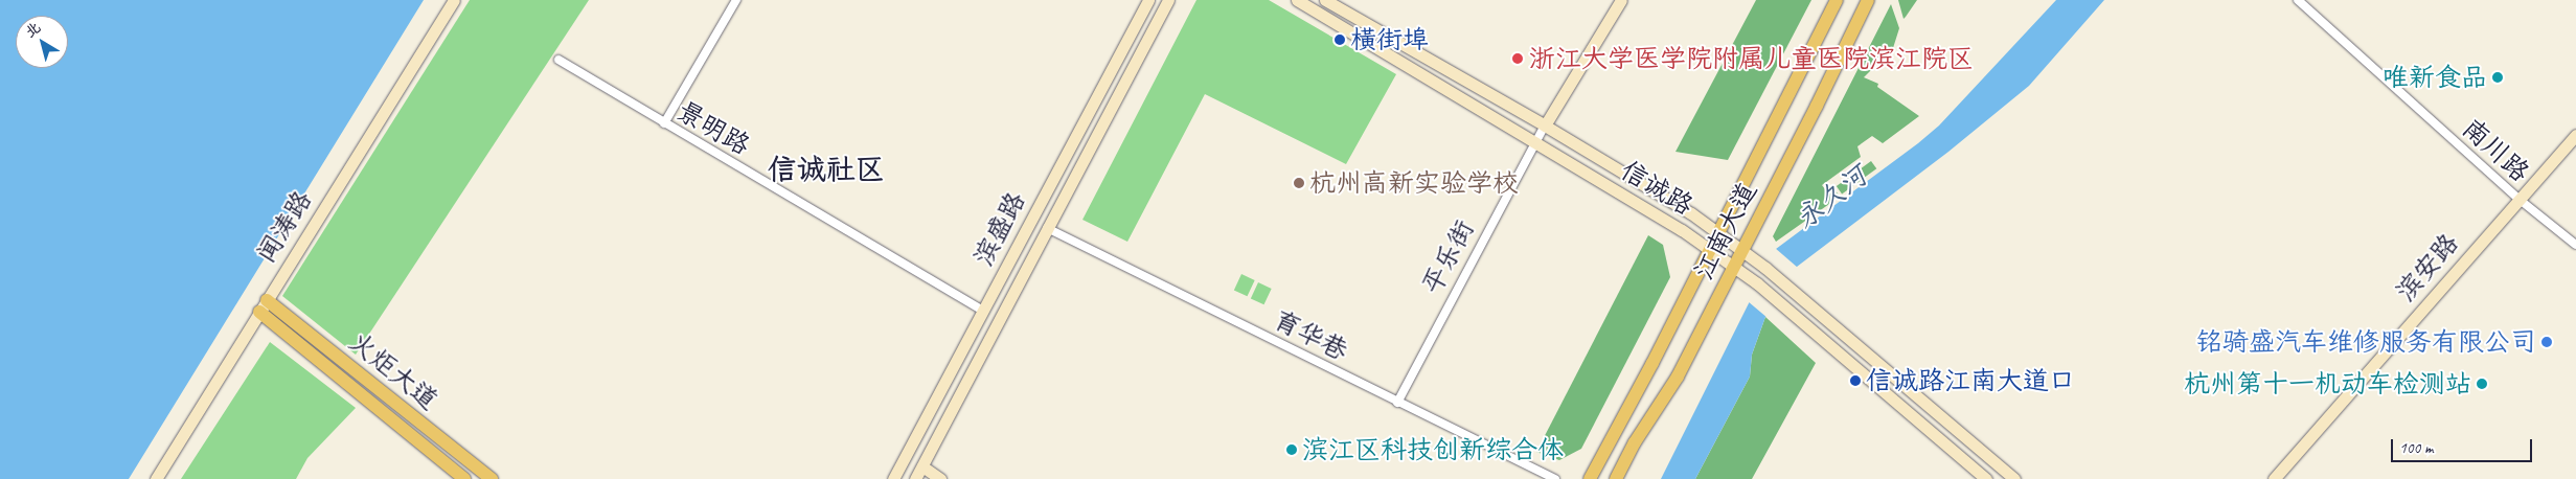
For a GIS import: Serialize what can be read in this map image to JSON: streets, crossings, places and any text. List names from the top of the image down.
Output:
{
  "streets": {
    "main road": [
      "信诚路",
      "闻涛路",
      "滨盛路",
      "江南大道",
      "平乐街",
      "滨安路",
      "火炬大道"
    ],
    "street": ["景明路", "南川路", "育华巷"]
  },
  "crossings": [
    ["景明路", "滨盛路"],
    ["南川路", "滨安路"],
    ["信诚路", "江南大道"],
    ["信诚路", "平乐街"],
    ["闻涛路", "火炬大道"],
    ["滨盛路", "育华巷"],
    ["平乐街", "育华巷"]
  ],
  "districts": ["信诚社区"],
  "water": ["永久河"],
  "places": [
    "横街埠",
    "浙江大学医学院附属儿童医院滨江院区",
    "唯新食品",
    "杭州高新实验学校",
    "铭骑盛汽车维修服务有限公司",
    "信诚路江南大道口",
    "杭州第十一机动车检测站",
    "滨江区科技创新综合体"
  ],
  "scale_bar": "100 m",
  "north": "top left"
}
